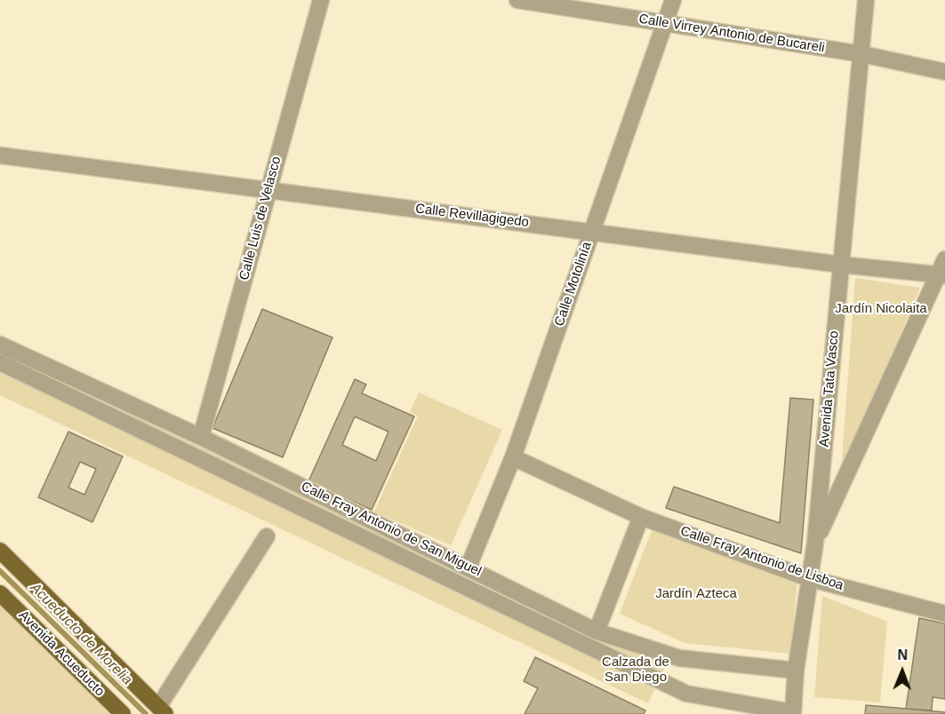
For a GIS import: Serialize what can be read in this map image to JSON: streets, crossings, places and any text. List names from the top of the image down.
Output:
{
  "streets": {
    "main road": ["Avenida Acueducto"],
    "street": [
      "Calle Virrey Antonio de Bucareli",
      "Calle Revillagigedo",
      "Calle Luis de Velasco",
      "Calle Motolinía",
      "Avenida Tata Vasco",
      "Calle Fray Antonio de San Miguel",
      "Calle Fray Antonio de Lisboa"
    ]
  },
  "crossings": [
    ["Calle Virrey Antonio de Bucareli", "Calle Motolinía"],
    ["Calle Virrey Antonio de Bucareli", "Avenida Tata Vasco"],
    ["Calle Revillagigedo", "Calle Luis de Velasco"],
    ["Calle Revillagigedo", "Calle Motolinía"],
    ["Calle Revillagigedo", "Avenida Tata Vasco"],
    ["Calle Luis de Velasco", "Calle Fray Antonio de San Miguel"],
    ["Calle Motolinía", "Calle Fray Antonio de San Miguel"],
    ["Calle Motolinía", "Calle Fray Antonio de Lisboa"],
    ["Avenida Tata Vasco", "Calle Fray Antonio de San Miguel"],
    ["Avenida Tata Vasco", "Calle Fray Antonio de Lisboa"]
  ],
  "water": ["Acueducto de Morelia"],
  "parks": ["Jardín Nicolaita", "Jardín Azteca", "Calzada de San Diego"],
  "north": "top"
}
